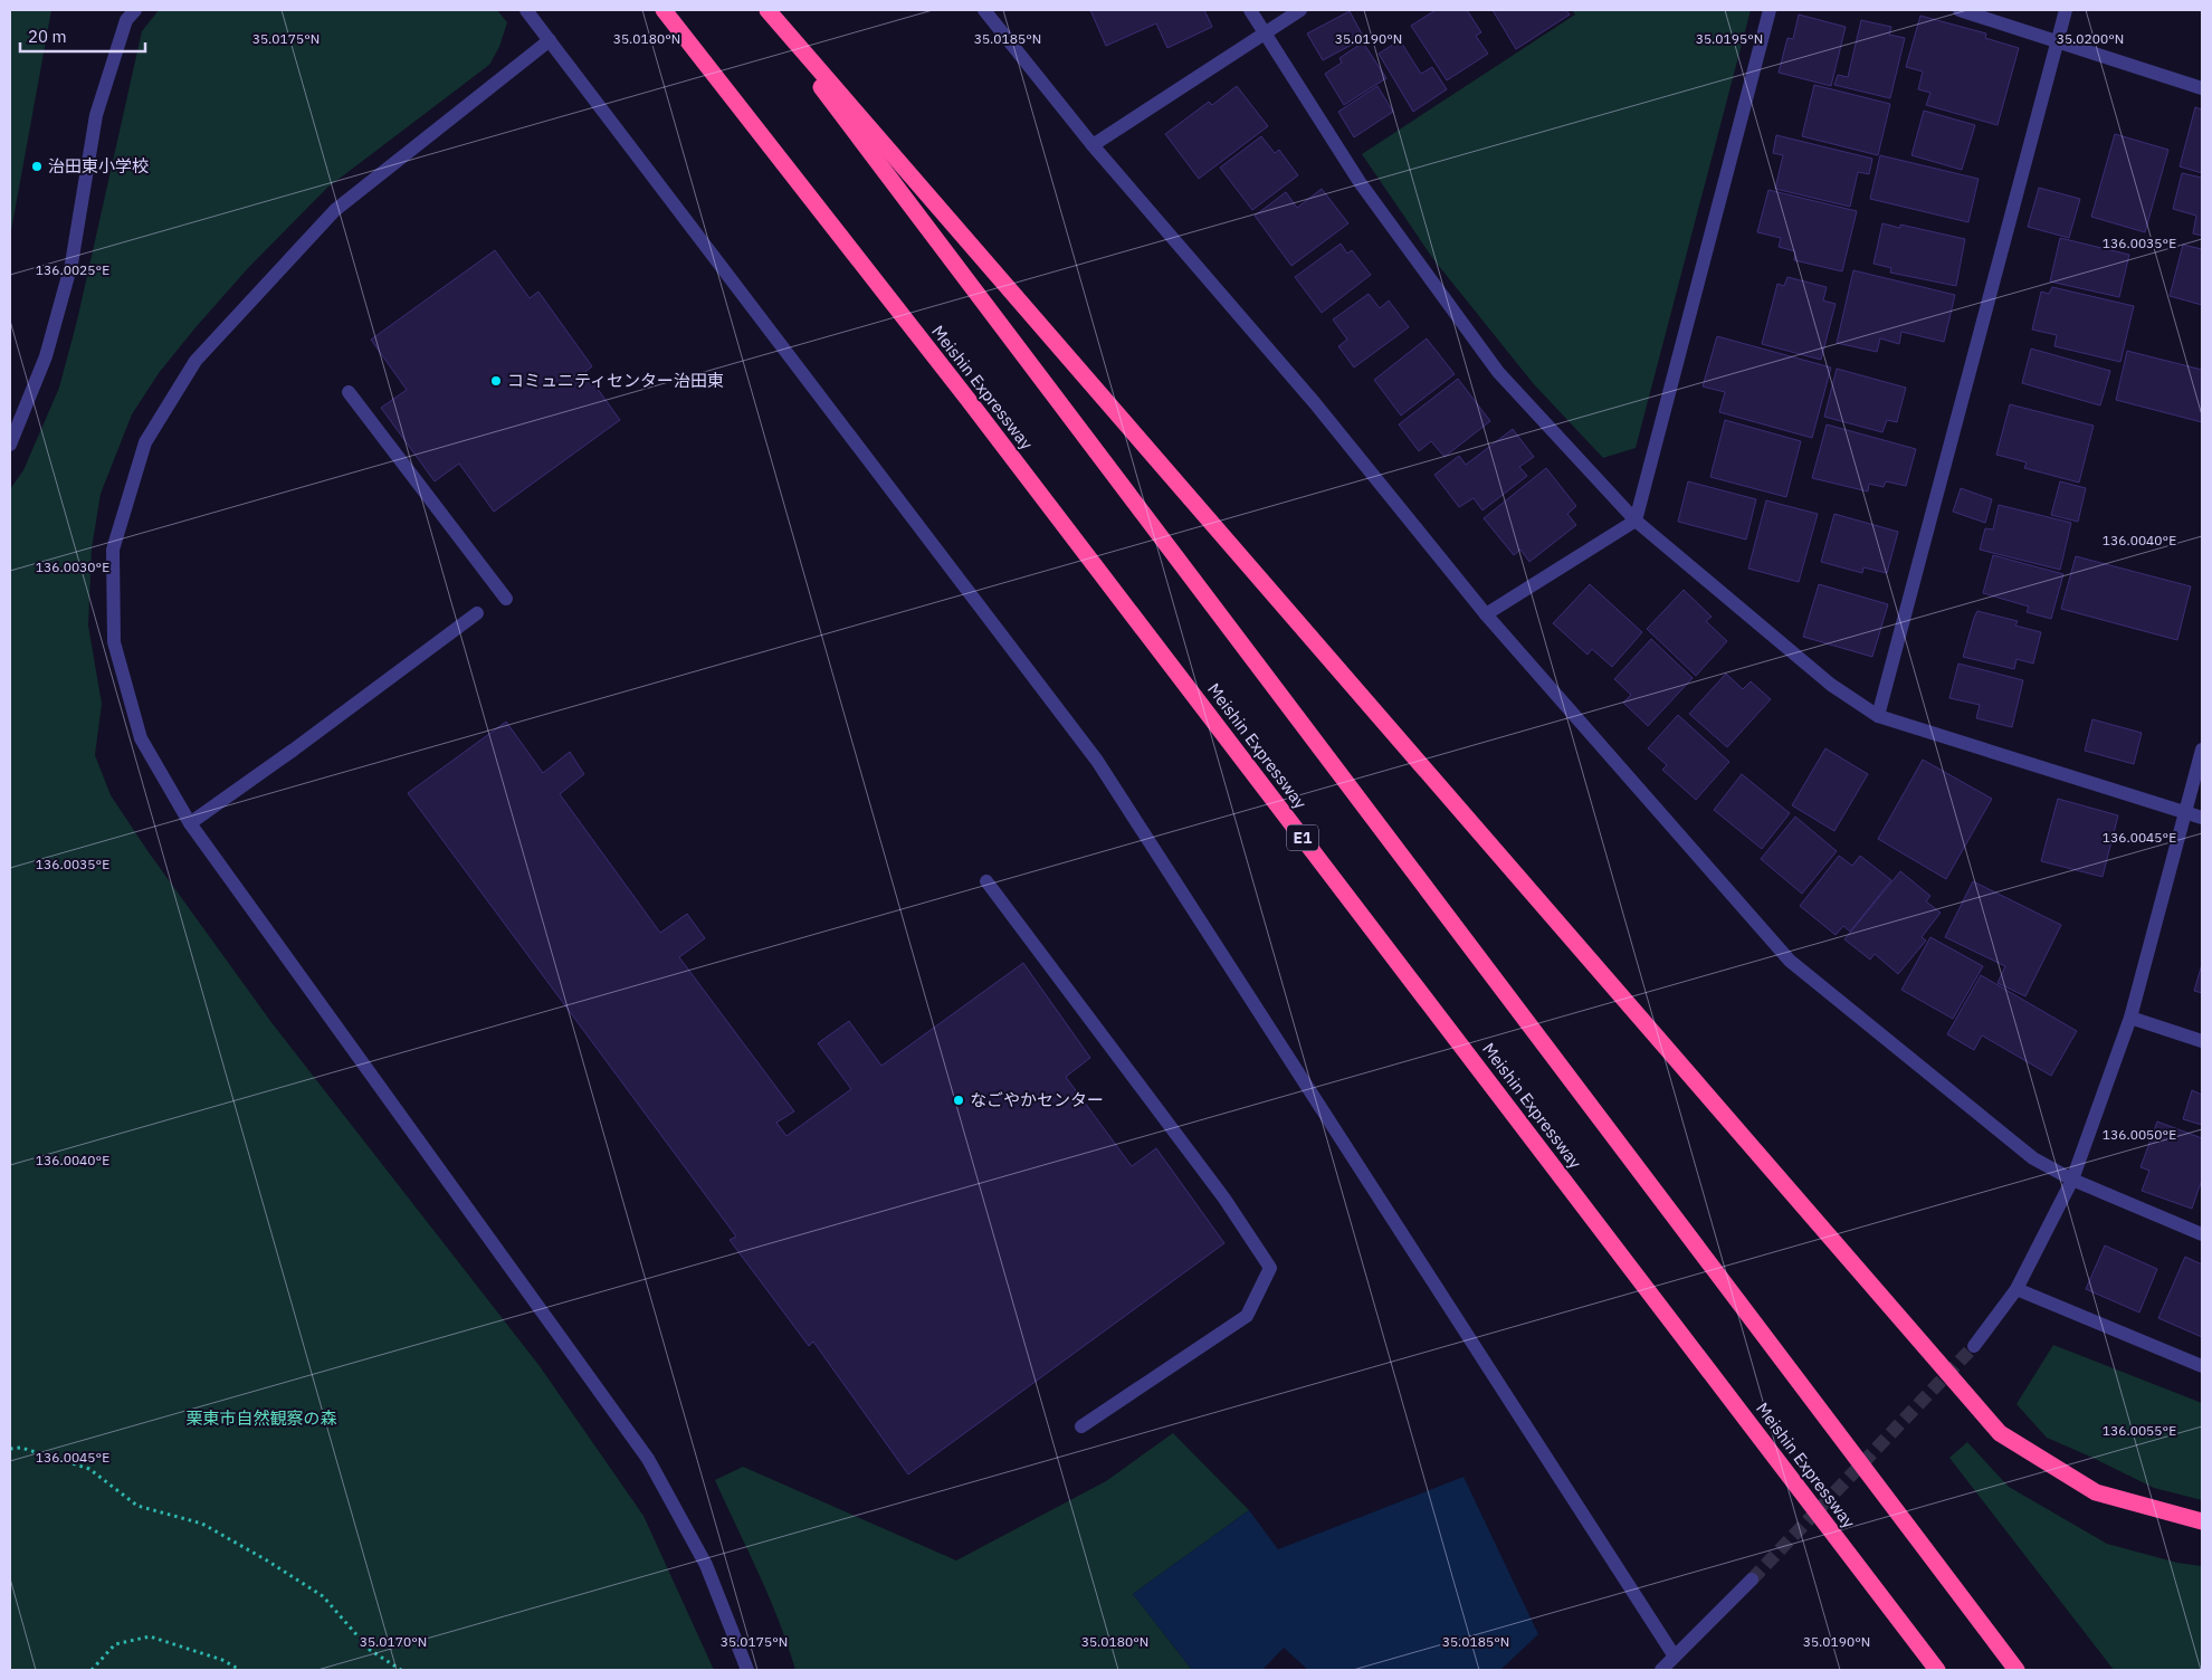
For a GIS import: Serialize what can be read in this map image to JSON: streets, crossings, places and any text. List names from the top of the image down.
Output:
{
  "streets": {
    "highway": ["Meishin Expressway", "E1"]
  },
  "parks": ["栗東市自然観察の森"],
  "places": ["治田東小学校", "コミュニティセンター治田東", "なごやかセンター"],
  "scale_bar": "20 m",
  "coordinates": [
    "35.0175°N",
    "35.0180°N",
    "35.0185°N",
    "35.0190°N",
    "35.0195°N",
    "35.0200°N",
    "136.0035°E",
    "136.0025°E",
    "136.0040°E",
    "136.0030°E",
    "136.0045°E",
    "136.0050°E",
    "136.0055°E",
    "35.0170°N"
  ]
}
